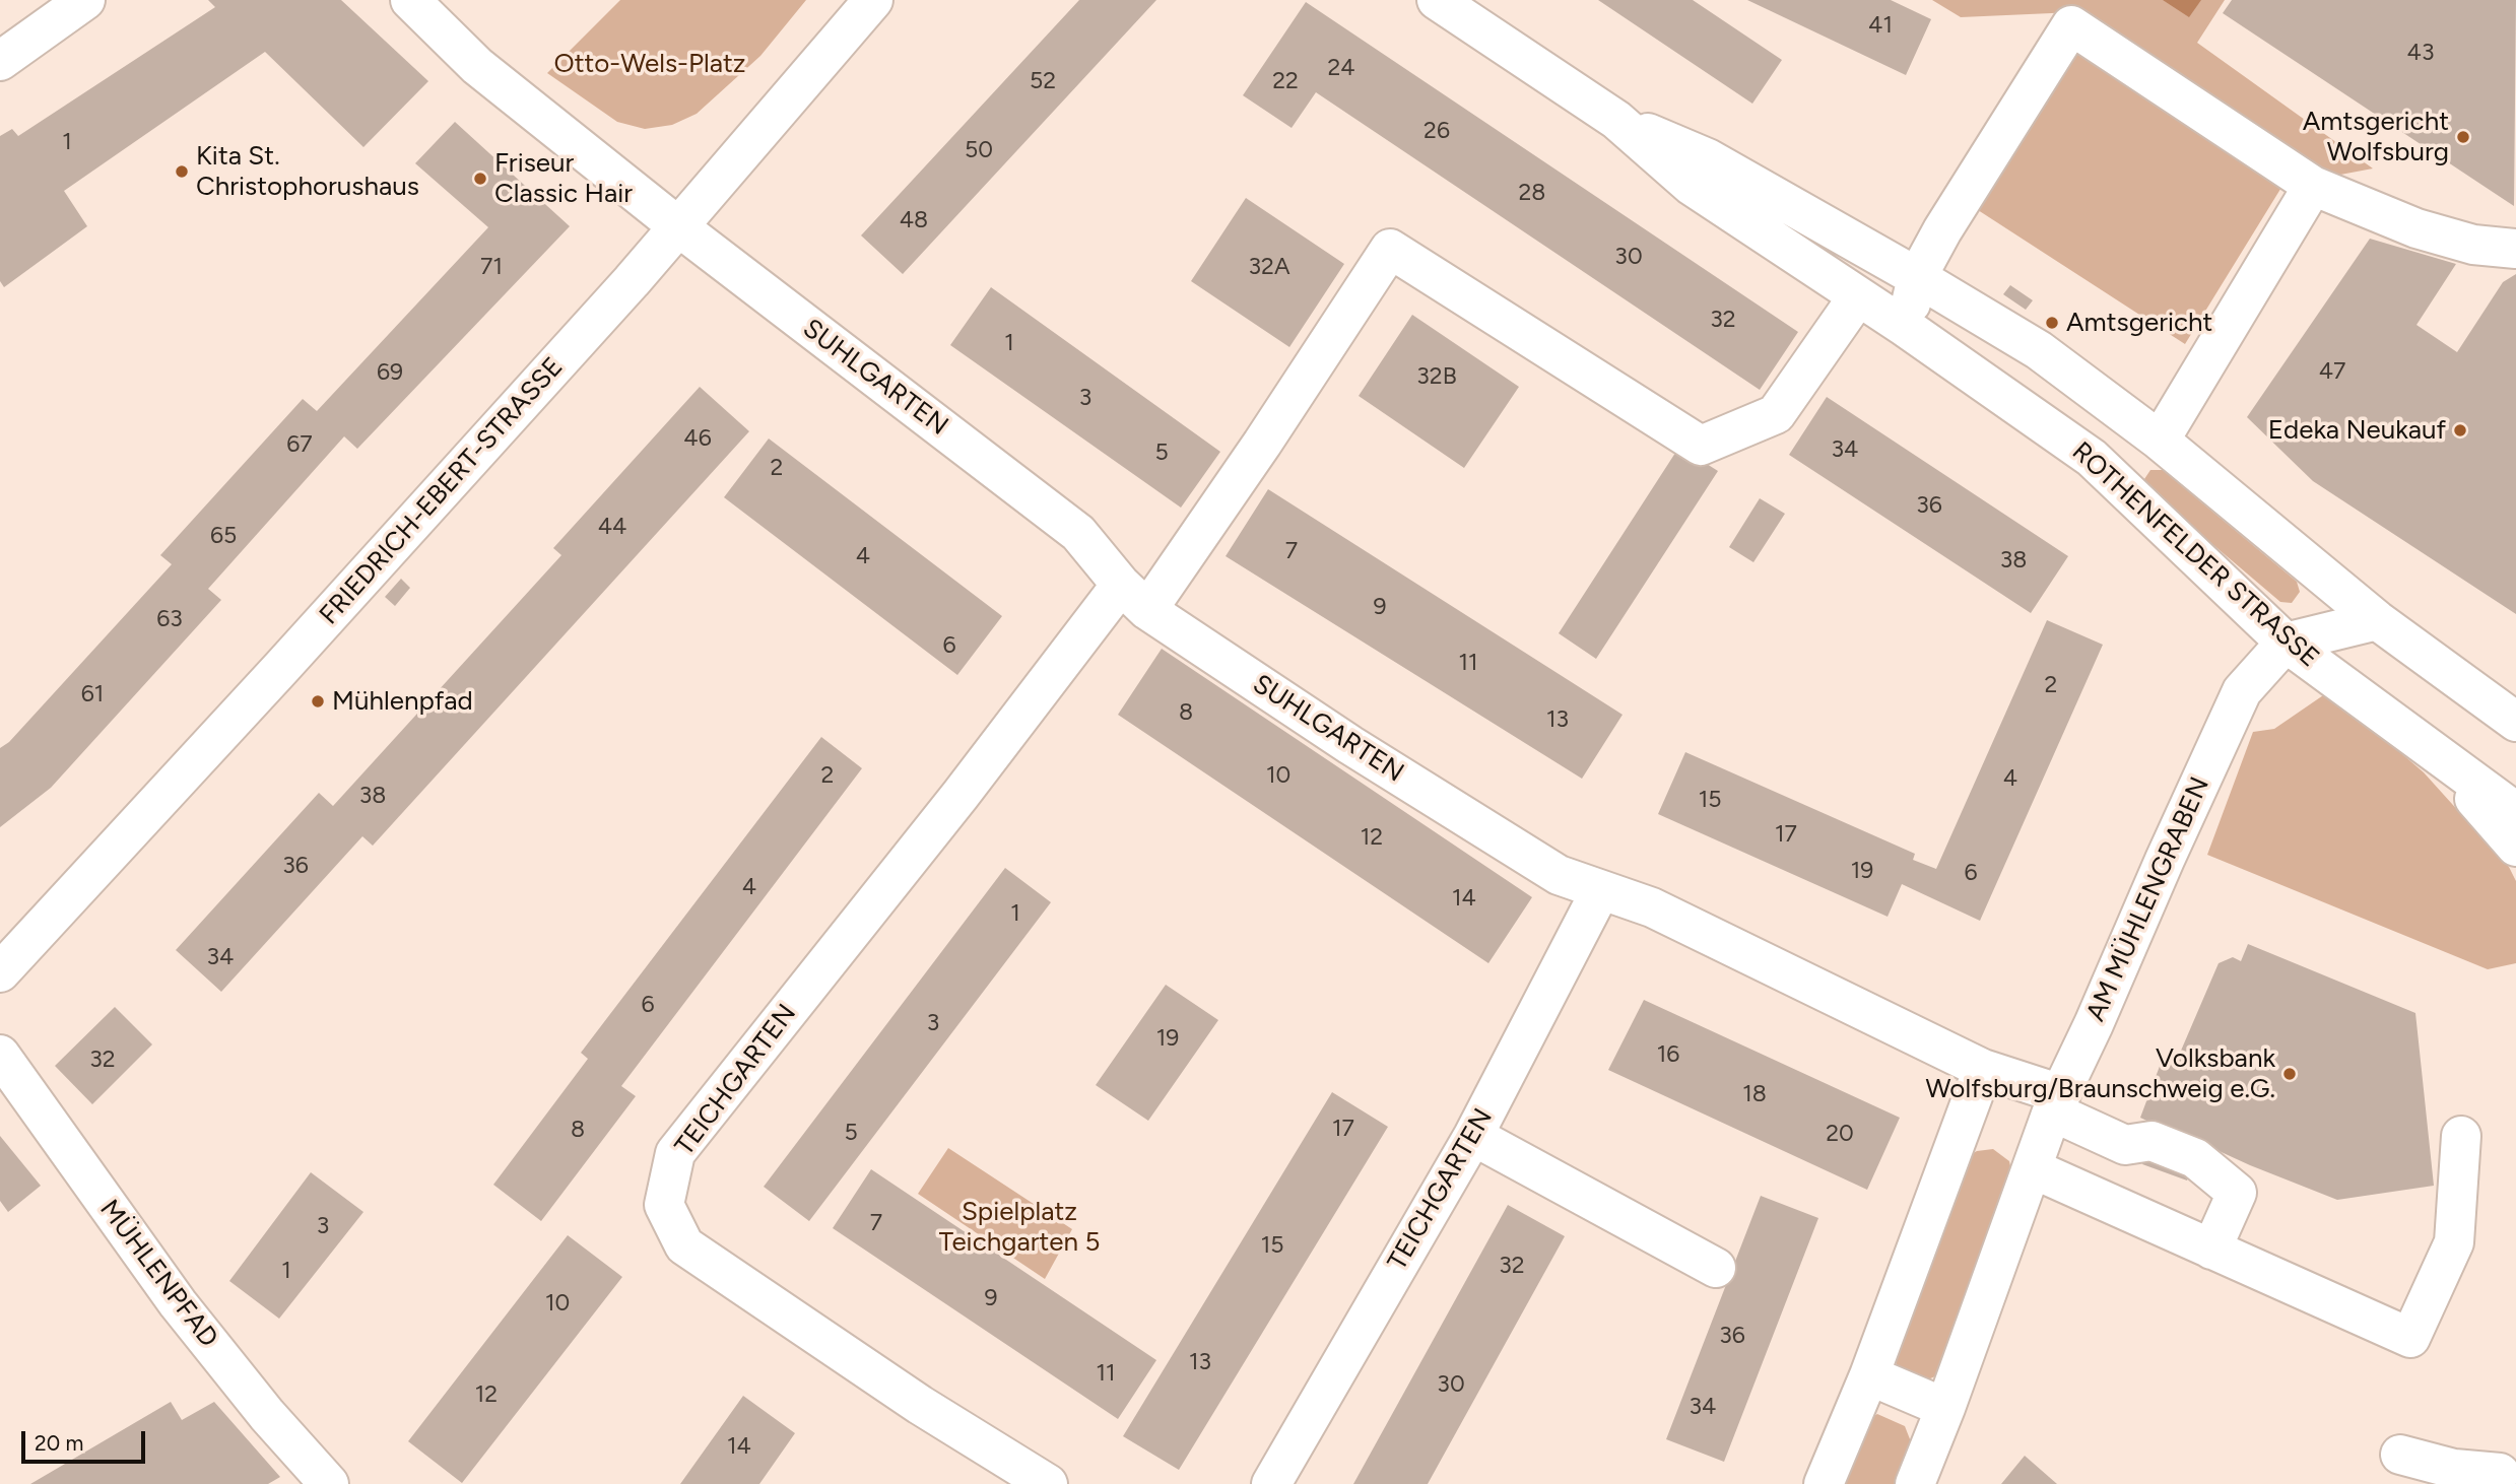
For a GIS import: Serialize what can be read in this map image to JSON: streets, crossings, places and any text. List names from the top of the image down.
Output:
{
  "streets": {
    "street": [
      "SUHLGARTEN",
      "FRIEDRICH-EBERT-STRASSE",
      "ROTHENFELDER STRASSE",
      "AM MÜHLENGRABEN",
      "TEICHGARTEN",
      "MÜHLENPFAD"
    ]
  },
  "crossings": [
    ["SUHLGARTEN", "FRIEDRICH-EBERT-STRASSE"],
    ["SUHLGARTEN", "AM MÜHLENGRABEN"],
    ["SUHLGARTEN", "TEICHGARTEN"],
    ["ROTHENFELDER STRASSE", "AM MÜHLENGRABEN"],
    ["ROTHENFELDER STRASSE", "TEICHGARTEN"]
  ],
  "parks": ["Otto-Wels-Platz", "Spielplatz Teichgarten 5"],
  "places": [
    "Amtsgericht Wolfsburg",
    "Kita St. Christophorushaus",
    "Friseur Classic Hair",
    "Amtsgericht",
    "Edeka Neukauf",
    "Mühlenpfad",
    "Volksbank Wolfsburg/Braunschweig e.G."
  ],
  "house_numbers": [
    "41",
    "43",
    "24",
    "52",
    "22",
    "26",
    "1",
    "50",
    "28",
    "48",
    "30",
    "71",
    "32A",
    "32",
    "1",
    "47",
    "69",
    "32B",
    "3",
    "46",
    "67",
    "34",
    "5",
    "2",
    "36",
    "44",
    "65",
    "7",
    "4",
    "38",
    "9",
    "63",
    "6",
    "11",
    "2",
    "61",
    "8",
    "13",
    "2",
    "10",
    "4",
    "38",
    "15",
    "17",
    "12",
    "36",
    "19",
    "6",
    "4",
    "14",
    "1",
    "34",
    "6",
    "3",
    "19",
    "16",
    "32",
    "18",
    "17",
    "8",
    "5",
    "20",
    "7",
    "3",
    "15",
    "32",
    "1",
    "9",
    "10",
    "36",
    "13",
    "11",
    "30",
    "12",
    "34",
    "14"
  ],
  "scale_bar": "20 m"
}
